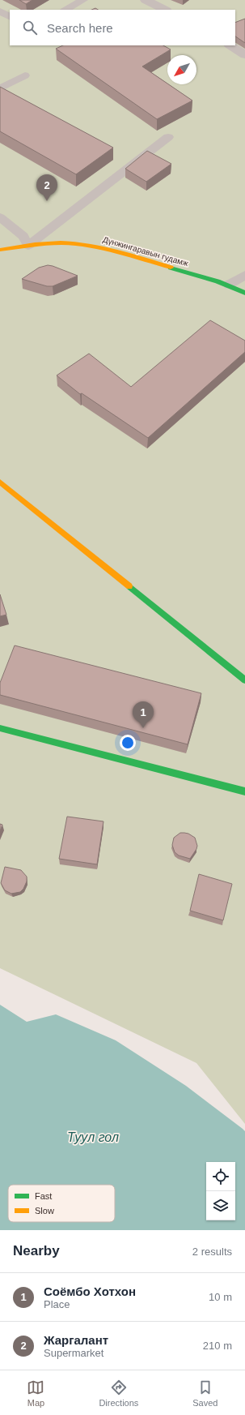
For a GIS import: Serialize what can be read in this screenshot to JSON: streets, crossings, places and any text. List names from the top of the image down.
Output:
{
  "streets": {
    "street": ["Дүнжингаравын гудамж"]
  },
  "water": ["Туул гол"],
  "legend": ["Fast", "Slow"],
  "north": "bottom left",
  "page": {
    "search": "Search here",
    "pins": ["2", "1"],
    "heading": ["Nearby", "2 results"],
    "list": [
      {
        "mark": "1",
        "name": "Соёмбо Хотхон",
        "note": "Place",
        "value": "10 m"
      },
      {
        "mark": "2",
        "name": "Жаргалант",
        "note": "Supermarket",
        "value": "210 m"
      }
    ],
    "nav": ["Map", "Directions", "Saved"]
  }
}
